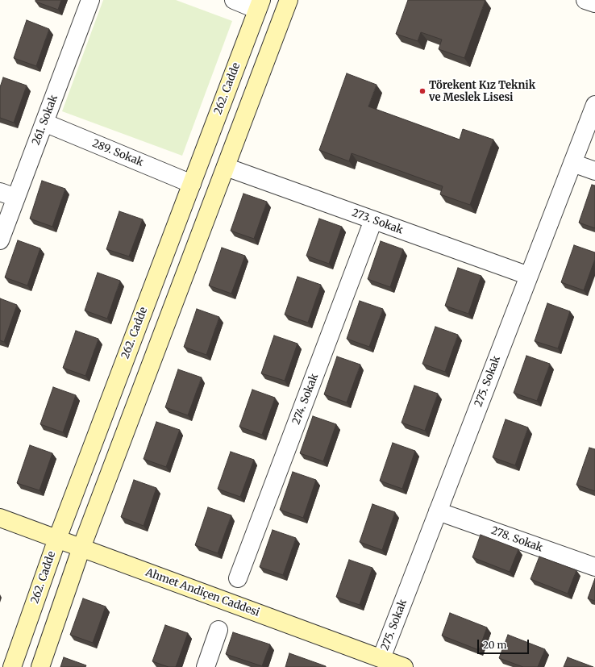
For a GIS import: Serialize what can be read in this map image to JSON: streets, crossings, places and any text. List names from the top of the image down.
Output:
{
  "streets": {
    "street": [
      "262. Cadde",
      "261. Sokak",
      "289. Sokak",
      "273. Sokak",
      "275. Sokak",
      "274. Sokak",
      "278. Sokak",
      "Ahmet Andiçen Caddesi"
    ]
  },
  "crossings": [
    ["262. Cadde", "289. Sokak"],
    ["262. Cadde", "Ahmet Andiçen Caddesi"],
    ["261. Sokak", "289. Sokak"],
    ["273. Sokak", "275. Sokak"],
    ["273. Sokak", "274. Sokak"],
    ["275. Sokak", "278. Sokak"],
    ["275. Sokak", "Ahmet Andiçen Caddesi"]
  ],
  "places": ["Törekent Kız Teknik ve Meslek Lisesi"],
  "scale_bar": "20 m"
}
